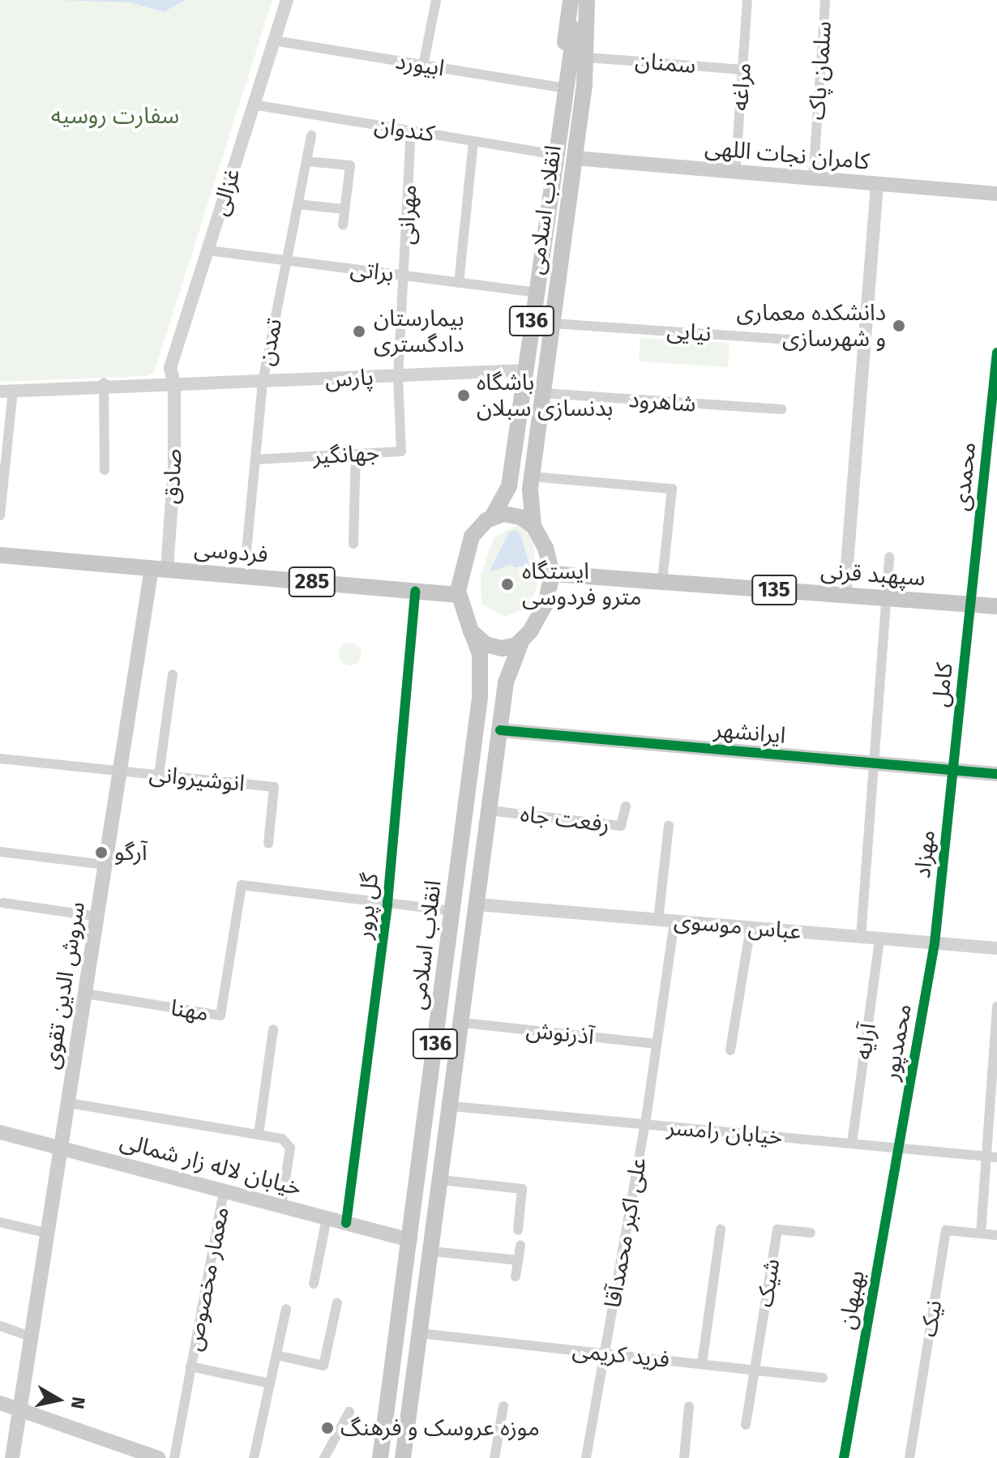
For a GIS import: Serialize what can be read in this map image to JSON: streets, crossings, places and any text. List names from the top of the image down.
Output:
{
  "streets": {
    "main road": [
      "کامران نجات اللهی",
      "انقلاب اسلامی",
      "136",
      "فردوسی",
      "سپهبد قرنی",
      "285",
      "135",
      "ایرانشهر",
      "سروش الدین تقوی",
      "خیابان لاله زار شمالی"
    ],
    "street": [
      "سمنان",
      "ابیورد",
      "سلمان پاک",
      "مراغه",
      "کندوان",
      "غزالی",
      "مهرانی",
      "براتی",
      "نیایی",
      "تمدن",
      "پارس",
      "شاهرود",
      "جهانگیر",
      "صادق",
      "محمدی",
      "کامل",
      "انوشیروانی",
      "رفعت جاه",
      "مهزاد",
      "گل پرور",
      "عباس موسوی",
      "مهنا",
      "آذرنوش",
      "آرایه",
      "محمدپور",
      "خیابان رامسر",
      "علی اکبر محمدآقا",
      "معمار مخصوص",
      "شیک",
      "بهبهان",
      "نیک",
      "فرید کریمی"
    ]
  },
  "crossings": [
    ["سمنان", "مراغه"],
    ["ابیورد", "غزالی"],
    ["ابیورد", "انقلاب اسلامی"],
    ["سلمان پاک", "کامران نجات اللهی"],
    ["مراغه", "کامران نجات اللهی"],
    ["کندوان", "غزالی"],
    ["کندوان", "انقلاب اسلامی"],
    ["کندوان", "مهرانی"],
    ["کامران نجات اللهی", "انقلاب اسلامی"],
    ["غزالی", "براتی"],
    ["غزالی", "پارس"],
    ["غزالی", "صادق"],
    ["انقلاب اسلامی", "براتی"],
    ["انقلاب اسلامی", "نیایی"],
    ["انقلاب اسلامی", "پارس"],
    ["انقلاب اسلامی", "شاهرود"],
    ["انقلاب اسلامی", "فردوسی"],
    ["انقلاب اسلامی", "سپهبد قرنی"],
    ["انقلاب اسلامی", "ایرانشهر"],
    ["انقلاب اسلامی", "رفعت جاه"],
    ["انقلاب اسلامی", "عباس موسوی"],
    ["انقلاب اسلامی", "آذرنوش"],
    ["انقلاب اسلامی", "خیابان رامسر"],
    ["انقلاب اسلامی", "خیابان لاله زار شمالی"],
    ["انقلاب اسلامی", "فرید کریمی"],
    ["مهرانی", "براتی"],
    ["مهرانی", "پارس"],
    ["مهرانی", "جهانگیر"],
    ["براتی", "تمدن"],
    ["تمدن", "پارس"],
    ["تمدن", "جهانگیر"],
    ["پارس", "جهانگیر"],
    ["پارس", "صادق"],
    ["صادق", "فردوسی"],
    ["صادق", "سروش الدین تقوی"],
    ["محمدی", "سپهبد قرنی"],
    ["محمدی", "کامل"],
    ["فردوسی", "سپهبد قرنی"],
    ["فردوسی", "گل پرور"],
    ["فردوسی", "سروش الدین تقوی"],
    ["سپهبد قرنی", "کامل"],
    ["کامل", "ایرانشهر"],
    ["کامل", "مهزاد"],
    ["ایرانشهر", "مهزاد"],
    ["انوشیروانی", "سروش الدین تقوی"],
    ["مهزاد", "عباس موسوی"],
    ["مهزاد", "محمدپور"],
    ["گل پرور", "مهنا"],
    ["گل پرور", "خیابان لاله زار شمالی"],
    ["عباس موسوی", "آرایه"],
    ["عباس موسوی", "محمدپور"],
    ["عباس موسوی", "علی اکبر محمدآقا"],
    ["سروش الدین تقوی", "مهنا"],
    ["سروش الدین تقوی", "خیابان لاله زار شمالی"],
    ["آذرنوش", "علی اکبر محمدآقا"],
    ["آرایه", "خیابان رامسر"],
    ["محمدپور", "خیابان رامسر"],
    ["محمدپور", "بهبهان"],
    ["خیابان رامسر", "علی اکبر محمدآقا"],
    ["خیابان رامسر", "بهبهان"],
    ["خیابان لاله زار شمالی", "معمار مخصوص"],
    ["علی اکبر محمدآقا", "فرید کریمی"],
    ["شیک", "فرید کریمی"]
  ],
  "parks": ["سفارت روسیه"],
  "places": [
    "دانشکده معماری و شهرسازی",
    "بیمارستان دادگستری",
    "باشگاه بدنسازی سبلان",
    "ایستگاه مترو فردوسی",
    "آرگو",
    "موزه عروسک و فرهنگ"
  ],
  "north": "right"
}
